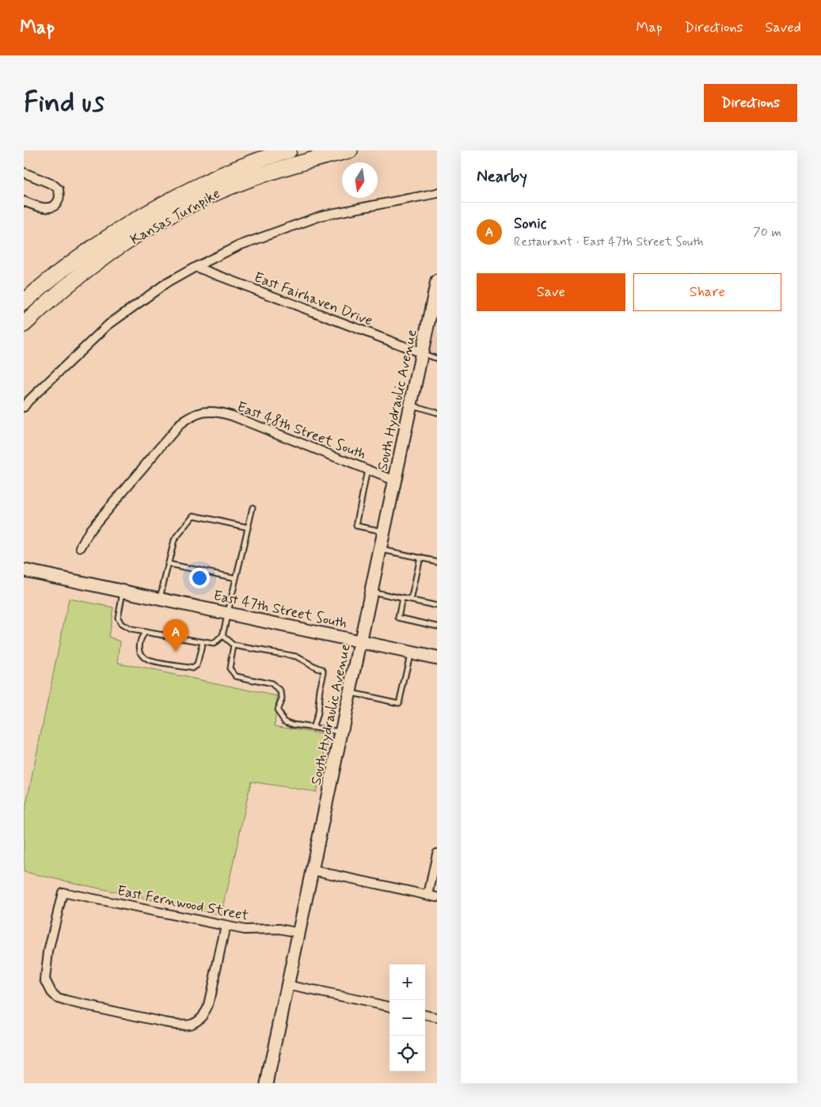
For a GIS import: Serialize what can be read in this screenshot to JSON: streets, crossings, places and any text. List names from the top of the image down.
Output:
{
  "streets": {
    "highway": ["Kansas Turnpike"],
    "street": [
      "East Fairhaven Drive",
      "South Hydraulic Avenue",
      "East 48th Street South",
      "East 47th Street South",
      "East Fernwood Street"
    ]
  },
  "crossings": [
    ["East Fairhaven Drive", "South Hydraulic Avenue"],
    ["South Hydraulic Avenue", "East 48th Street South"],
    ["South Hydraulic Avenue", "East 47th Street South"],
    ["South Hydraulic Avenue", "East Fernwood Street"]
  ],
  "north": "bottom",
  "page": {
    "header": "Map",
    "nav": ["Map", "Directions", "Saved"],
    "buttons": [
      "Directions",
      ["Save", "Share"]
    ],
    "title": "Find us",
    "heading": "Nearby",
    "list": [
      {
        "mark": "A",
        "name": "Sonic",
        "note": "Restaurant · East 47th Street South",
        "value": "70 m"
      }
    ],
    "pins": "A",
    "map_buttons": ["+", "−"]
  }
}
